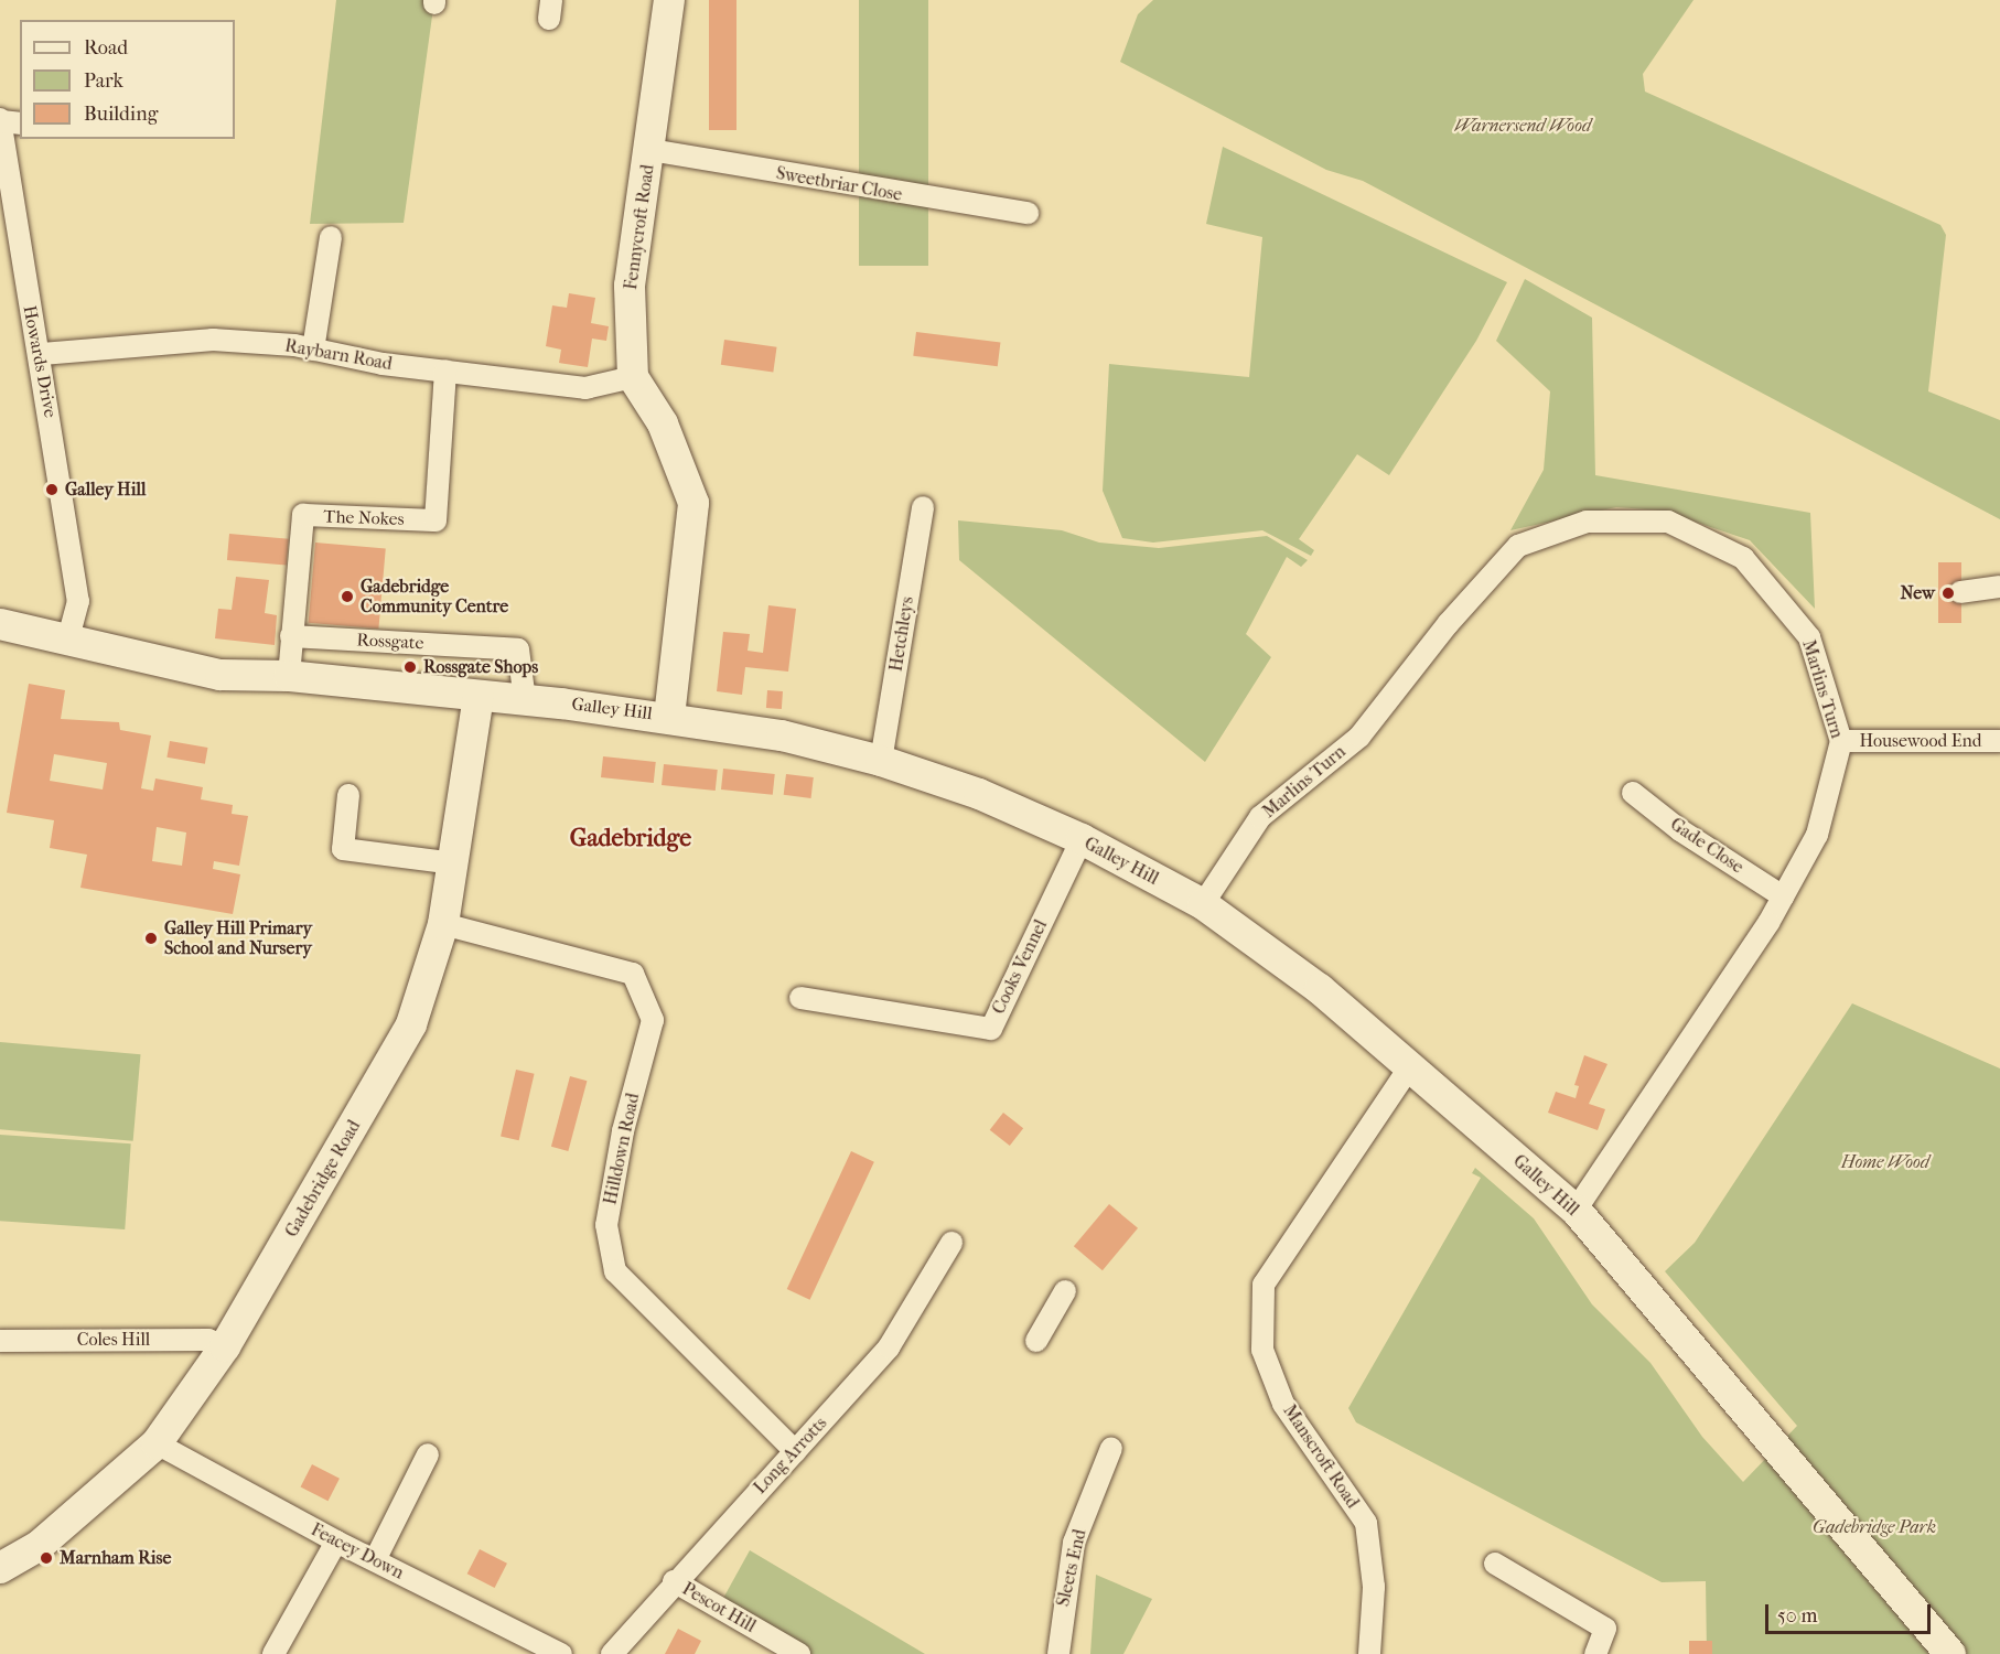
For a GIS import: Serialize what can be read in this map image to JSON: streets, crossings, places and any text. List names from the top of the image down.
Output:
{
  "streets": {
    "street": [
      "Sweetbriar Close",
      "Fennycroft Road",
      "Raybarn Road",
      "Howards Drive",
      "The Nokes",
      "Hetchleys",
      "Rossgate",
      "Marlins Turn",
      "Galley Hill",
      "Housewood End",
      "Gade Close",
      "Cooks Vennel",
      "Hilldown Road",
      "Gadebridge Road",
      "Coles Hill",
      "Long Arrotts",
      "Manscroft Road",
      "Feacey Down",
      "Sleets End",
      "Pescot Hill"
    ]
  },
  "crossings": [
    ["Sweetbriar Close", "Fennycroft Road"],
    ["Fennycroft Road", "Raybarn Road"],
    ["Raybarn Road", "Howards Drive"],
    ["Raybarn Road", "The Nokes"],
    ["Howards Drive", "Galley Hill"],
    ["The Nokes", "Rossgate"],
    ["The Nokes", "Galley Hill"],
    ["Hetchleys", "Galley Hill"],
    ["Rossgate", "Galley Hill"],
    ["Marlins Turn", "Galley Hill"],
    ["Marlins Turn", "Housewood End"],
    ["Marlins Turn", "Gade Close"],
    ["Galley Hill", "Cooks Vennel"],
    ["Galley Hill", "Gadebridge Road"],
    ["Galley Hill", "Manscroft Road"],
    ["Hilldown Road", "Gadebridge Road"],
    ["Hilldown Road", "Long Arrotts"],
    ["Gadebridge Road", "Coles Hill"],
    ["Gadebridge Road", "Feacey Down"],
    ["Long Arrotts", "Pescot Hill"]
  ],
  "districts": ["Gadebridge"],
  "parks": ["Warnersend Wood", "Home Wood", "Gadebridge Park"],
  "places": [
    "Galley Hill",
    "New",
    "Gadebridge Community Centre",
    "Rossgate Shops",
    "Galley Hill Primary School and Nursery",
    "Marnham Rise"
  ],
  "legend": ["Road", "Park", "Building"],
  "scale_bar": "50 m"
}
